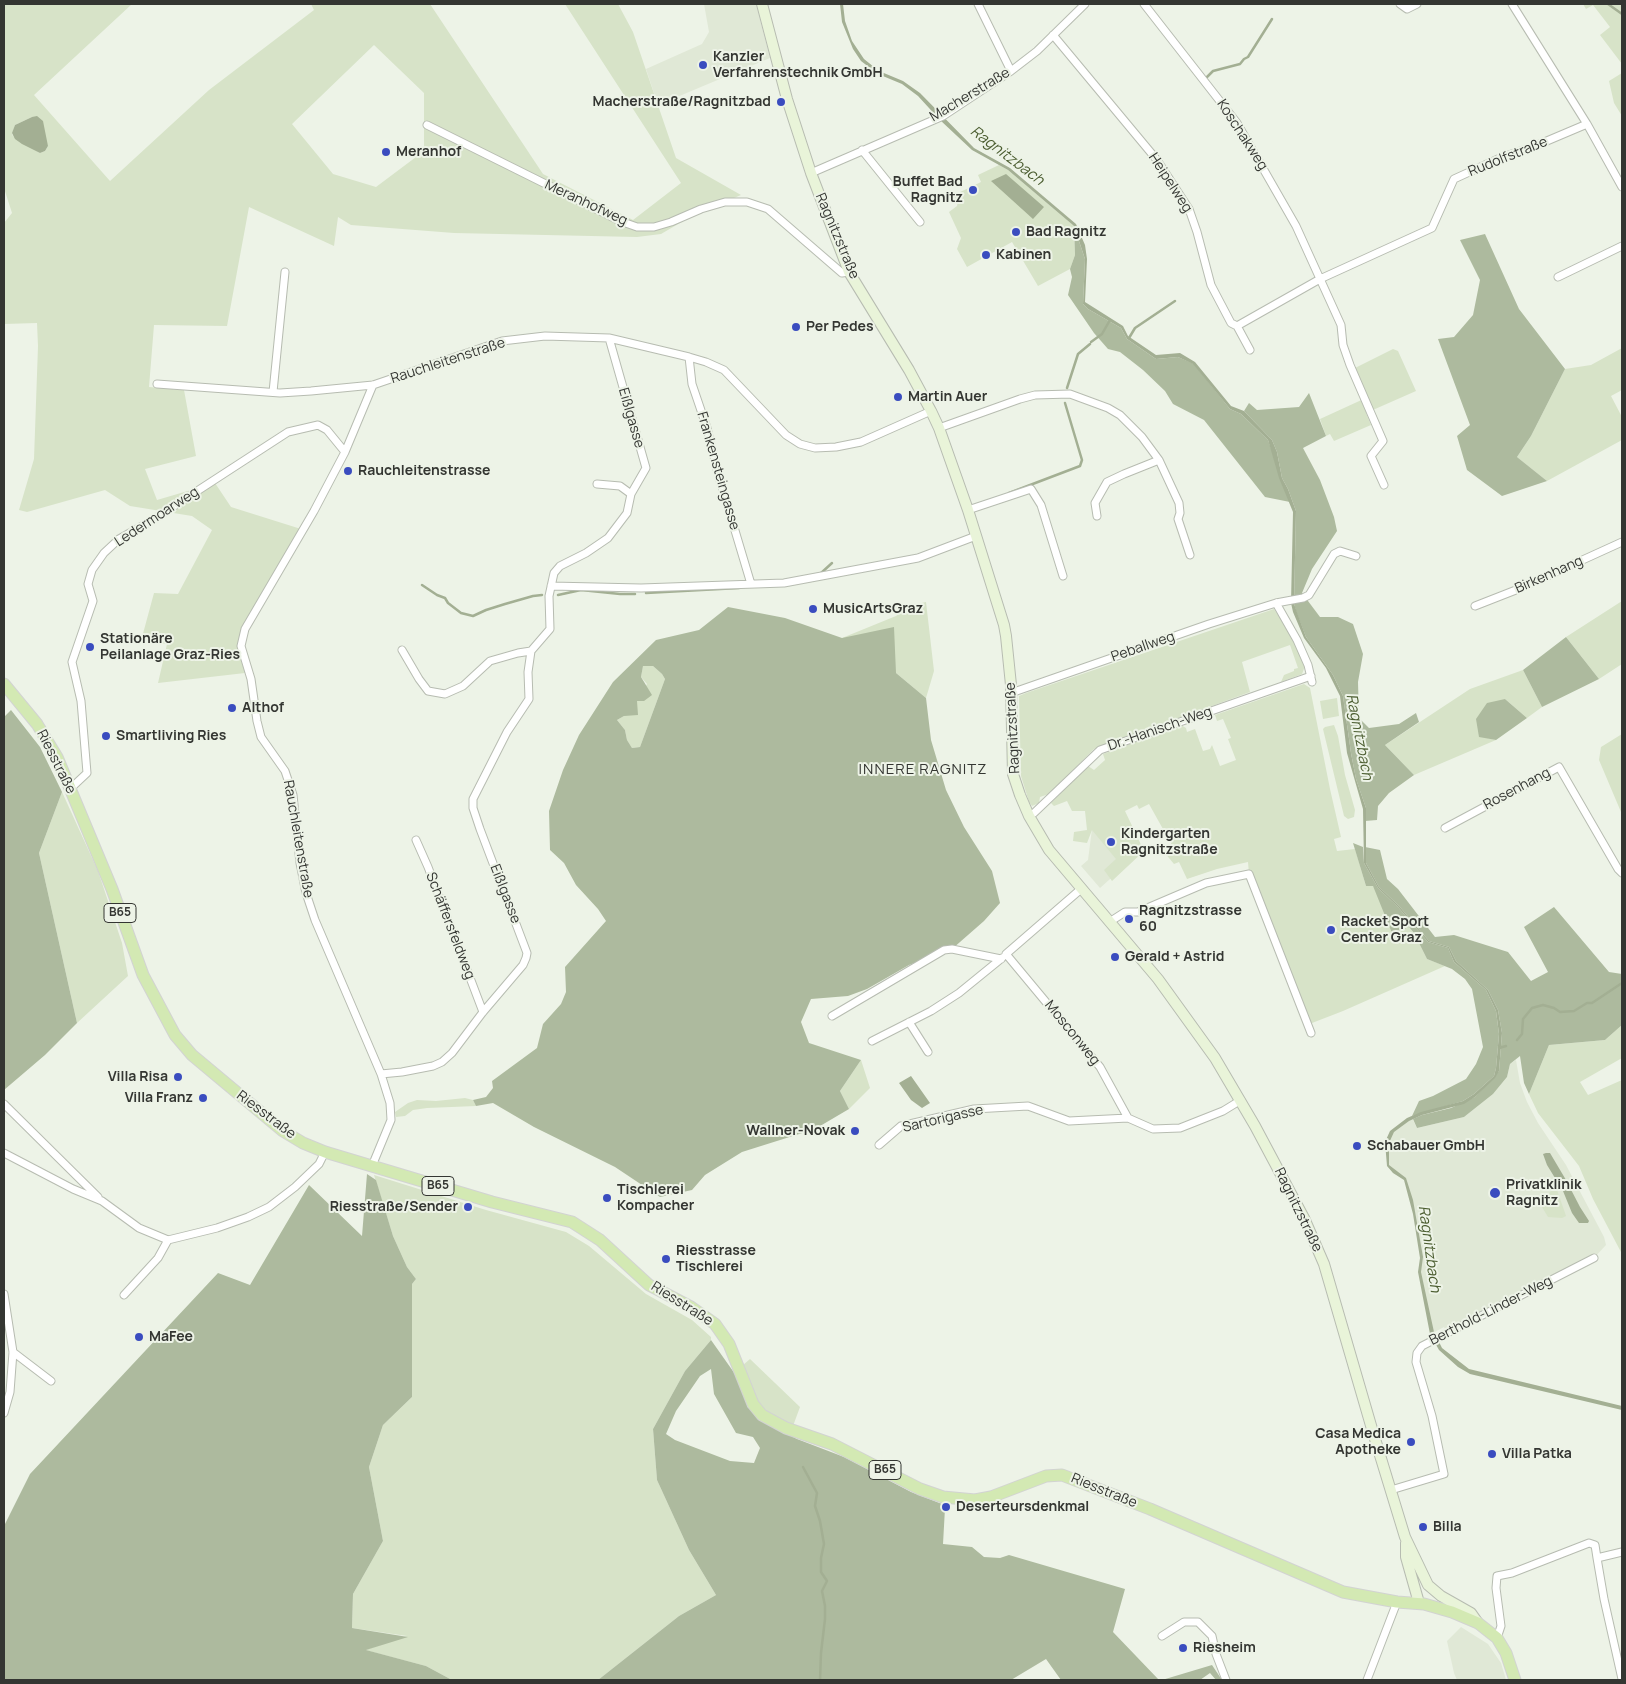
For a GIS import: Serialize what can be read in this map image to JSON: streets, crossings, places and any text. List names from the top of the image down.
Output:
{
  "streets": {
    "main road": ["Ragnitzstraße", "Riesstraße", "B65"],
    "street": [
      "Macherstraße",
      "Koschakweg",
      "Rudolfstraße",
      "Heipelweg",
      "Meranhofweg",
      "Rauchleitenstraße",
      "Eißlgasse",
      "Frankensteingasse",
      "Ledermoarweg",
      "Birkenhang",
      "Peballweg",
      "Dr.-Hanisch-Weg",
      "Rosenhang",
      "Schäffersfeldweg",
      "Mosconweg",
      "Sartorigasse",
      "Berthold-Linder-Weg"
    ]
  },
  "crossings": [
    ["Macherstraße", "Heipelweg"],
    ["Macherstraße", "Ragnitzstraße"],
    ["Koschakweg", "Rudolfstraße"],
    ["Meranhofweg", "Ragnitzstraße"],
    ["Ragnitzstraße", "Rauchleitenstraße"],
    ["Ragnitzstraße", "Peballweg"],
    ["Ragnitzstraße", "Dr.-Hanisch-Weg"],
    ["Ragnitzstraße", "Riesstraße"],
    ["Ragnitzstraße", "Sartorigasse"],
    ["Ragnitzstraße", "Berthold-Linder-Weg"],
    ["Rauchleitenstraße", "Eißlgasse"],
    ["Rauchleitenstraße", "Frankensteingasse"],
    ["Rauchleitenstraße", "Ledermoarweg"],
    ["Rauchleitenstraße", "Riesstraße"],
    ["Eißlgasse", "Schäffersfeldweg"],
    ["Ledermoarweg", "Riesstraße"],
    ["Peballweg", "Dr.-Hanisch-Weg"],
    ["Mosconweg", "Sartorigasse"]
  ],
  "districts": ["INNERE RAGNITZ"],
  "water": ["Ragnitzbach"],
  "places": [
    "Kanzler Verfahrenstechnik GmbH",
    "Macherstraße/Ragnitzbad",
    "Meranhof",
    "Buffet Bad Ragnitz",
    "Bad Ragnitz",
    "Kabinen",
    "Per Pedes",
    "Martin Auer",
    "Rauchleitenstrasse",
    "MusicArtsGraz",
    "Stationäre Peilanlage Graz-Ries",
    "Althof",
    "Smartliving Ries",
    "Kindergarten Ragnitzstraße",
    "Ragnitzstrasse 60",
    "Racket Sport Center Graz",
    "Gerald + Astrid",
    "Villa Risa",
    "Villa Franz",
    "Wallner-Novak",
    "Schabauer GmbH",
    "Privatklinik Ragnitz",
    "Tischlerei Kompacher",
    "Riesstraße/Sender",
    "Riesstrasse Tischlerei",
    "MaFee",
    "Casa Medica Apotheke",
    "Villa Patka",
    "Deserteursdenkmal",
    "Billa",
    "Riesheim"
  ]
}
